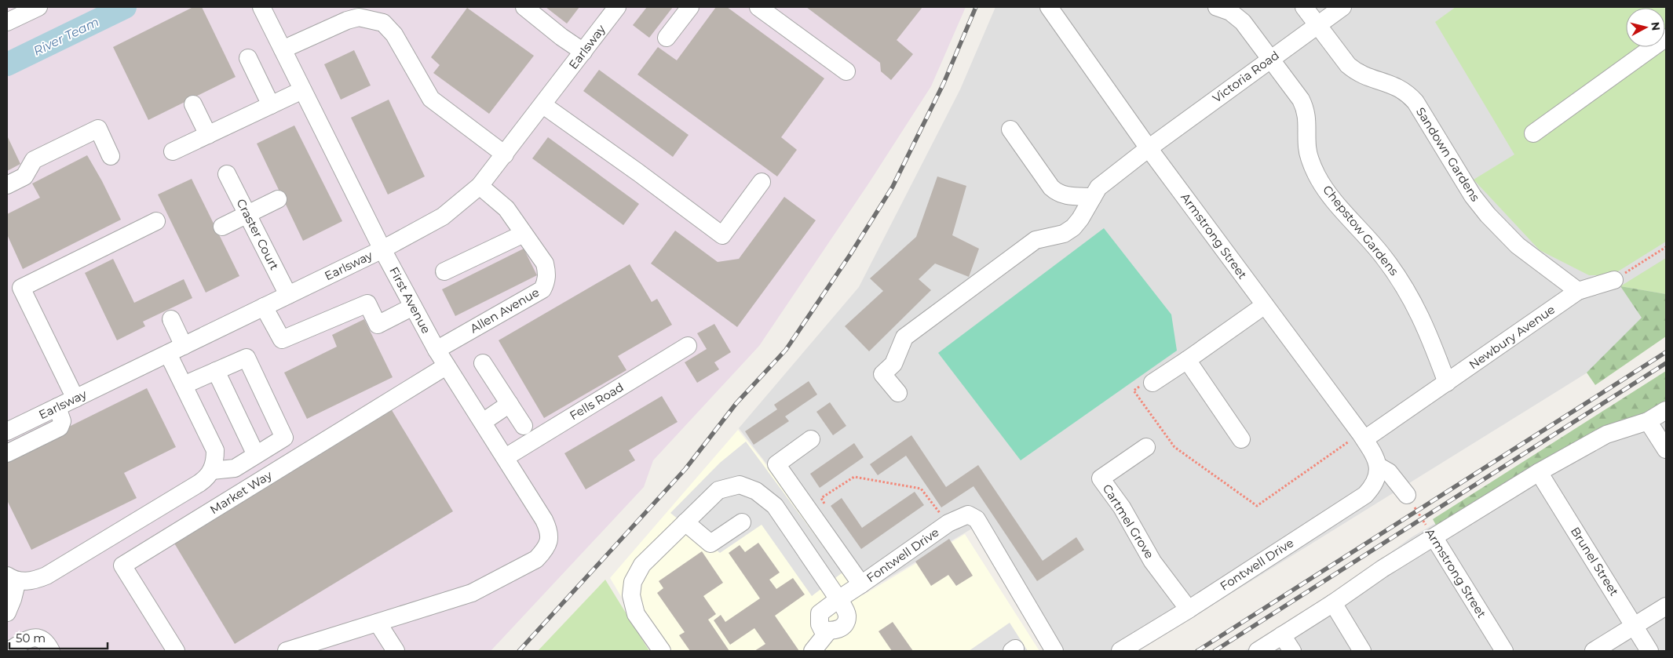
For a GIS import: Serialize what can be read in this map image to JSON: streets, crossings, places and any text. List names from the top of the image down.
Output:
{
  "streets": {
    "street": [
      "Earlsway",
      "Victoria Road",
      "Sandown Gardens",
      "Chepstow Gardens",
      "Craster Court",
      "Armstrong Street",
      "First Avenue",
      "Allen Avenue",
      "Newbury Avenue",
      "Fells Road",
      "Market Way",
      "Cartmel Grove",
      "Fontwell Drive",
      "Brunel Street"
    ]
  },
  "crossings": [
    ["Earlsway", "Craster Court"],
    ["Earlsway", "First Avenue"],
    ["Earlsway", "Allen Avenue"],
    ["Victoria Road", "Sandown Gardens"],
    ["Victoria Road", "Chepstow Gardens"],
    ["Victoria Road", "Armstrong Street"],
    ["Sandown Gardens", "Newbury Avenue"],
    ["Chepstow Gardens", "Newbury Avenue"],
    ["Armstrong Street", "Newbury Avenue"],
    ["Armstrong Street", "Fontwell Drive"],
    ["First Avenue", "Allen Avenue"],
    ["First Avenue", "Fells Road"],
    ["First Avenue", "Market Way"],
    ["Cartmel Grove", "Fontwell Drive"]
  ],
  "water": ["River Team"],
  "scale_bar": "50 m",
  "north": "right"
}
